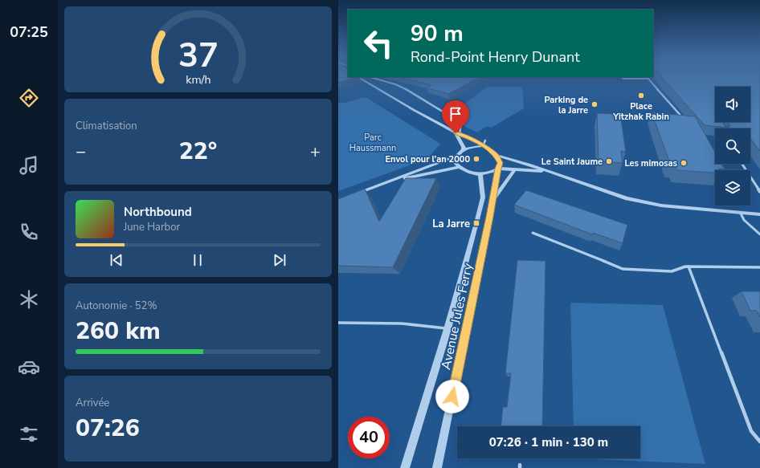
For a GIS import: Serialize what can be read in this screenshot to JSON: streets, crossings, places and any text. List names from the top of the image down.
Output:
{
  "streets": {
    "street": ["Avenue Jules Ferry"]
  },
  "parks": ["Parc Haussmann"],
  "places": {
    "other": [
      "Place Yitzhak Rabin",
      "Parking de la Jarre",
      "Envol pour l’an 2000",
      "Le Saint Jaume",
      "Les mimosas"
    ],
    "transit": ["La Jarre"]
  },
  "page": {
    "tabs": "07:25",
    "turn": ["90 m", "Rond-Point Henry Dunant"],
    "tile": [
      "Climatisation",
      ["Autonomie · 52%", "260 km"],
      ["Arrivée", "07:26"]
    ],
    "heat": ["−", "22°", "+"],
    "song": ["Northbound", "June Harbor"],
    "limit": "40",
    "trip": "07:26 · 1 min · 130 m",
    "gauge": ["37", "km/h"]
  }
}
